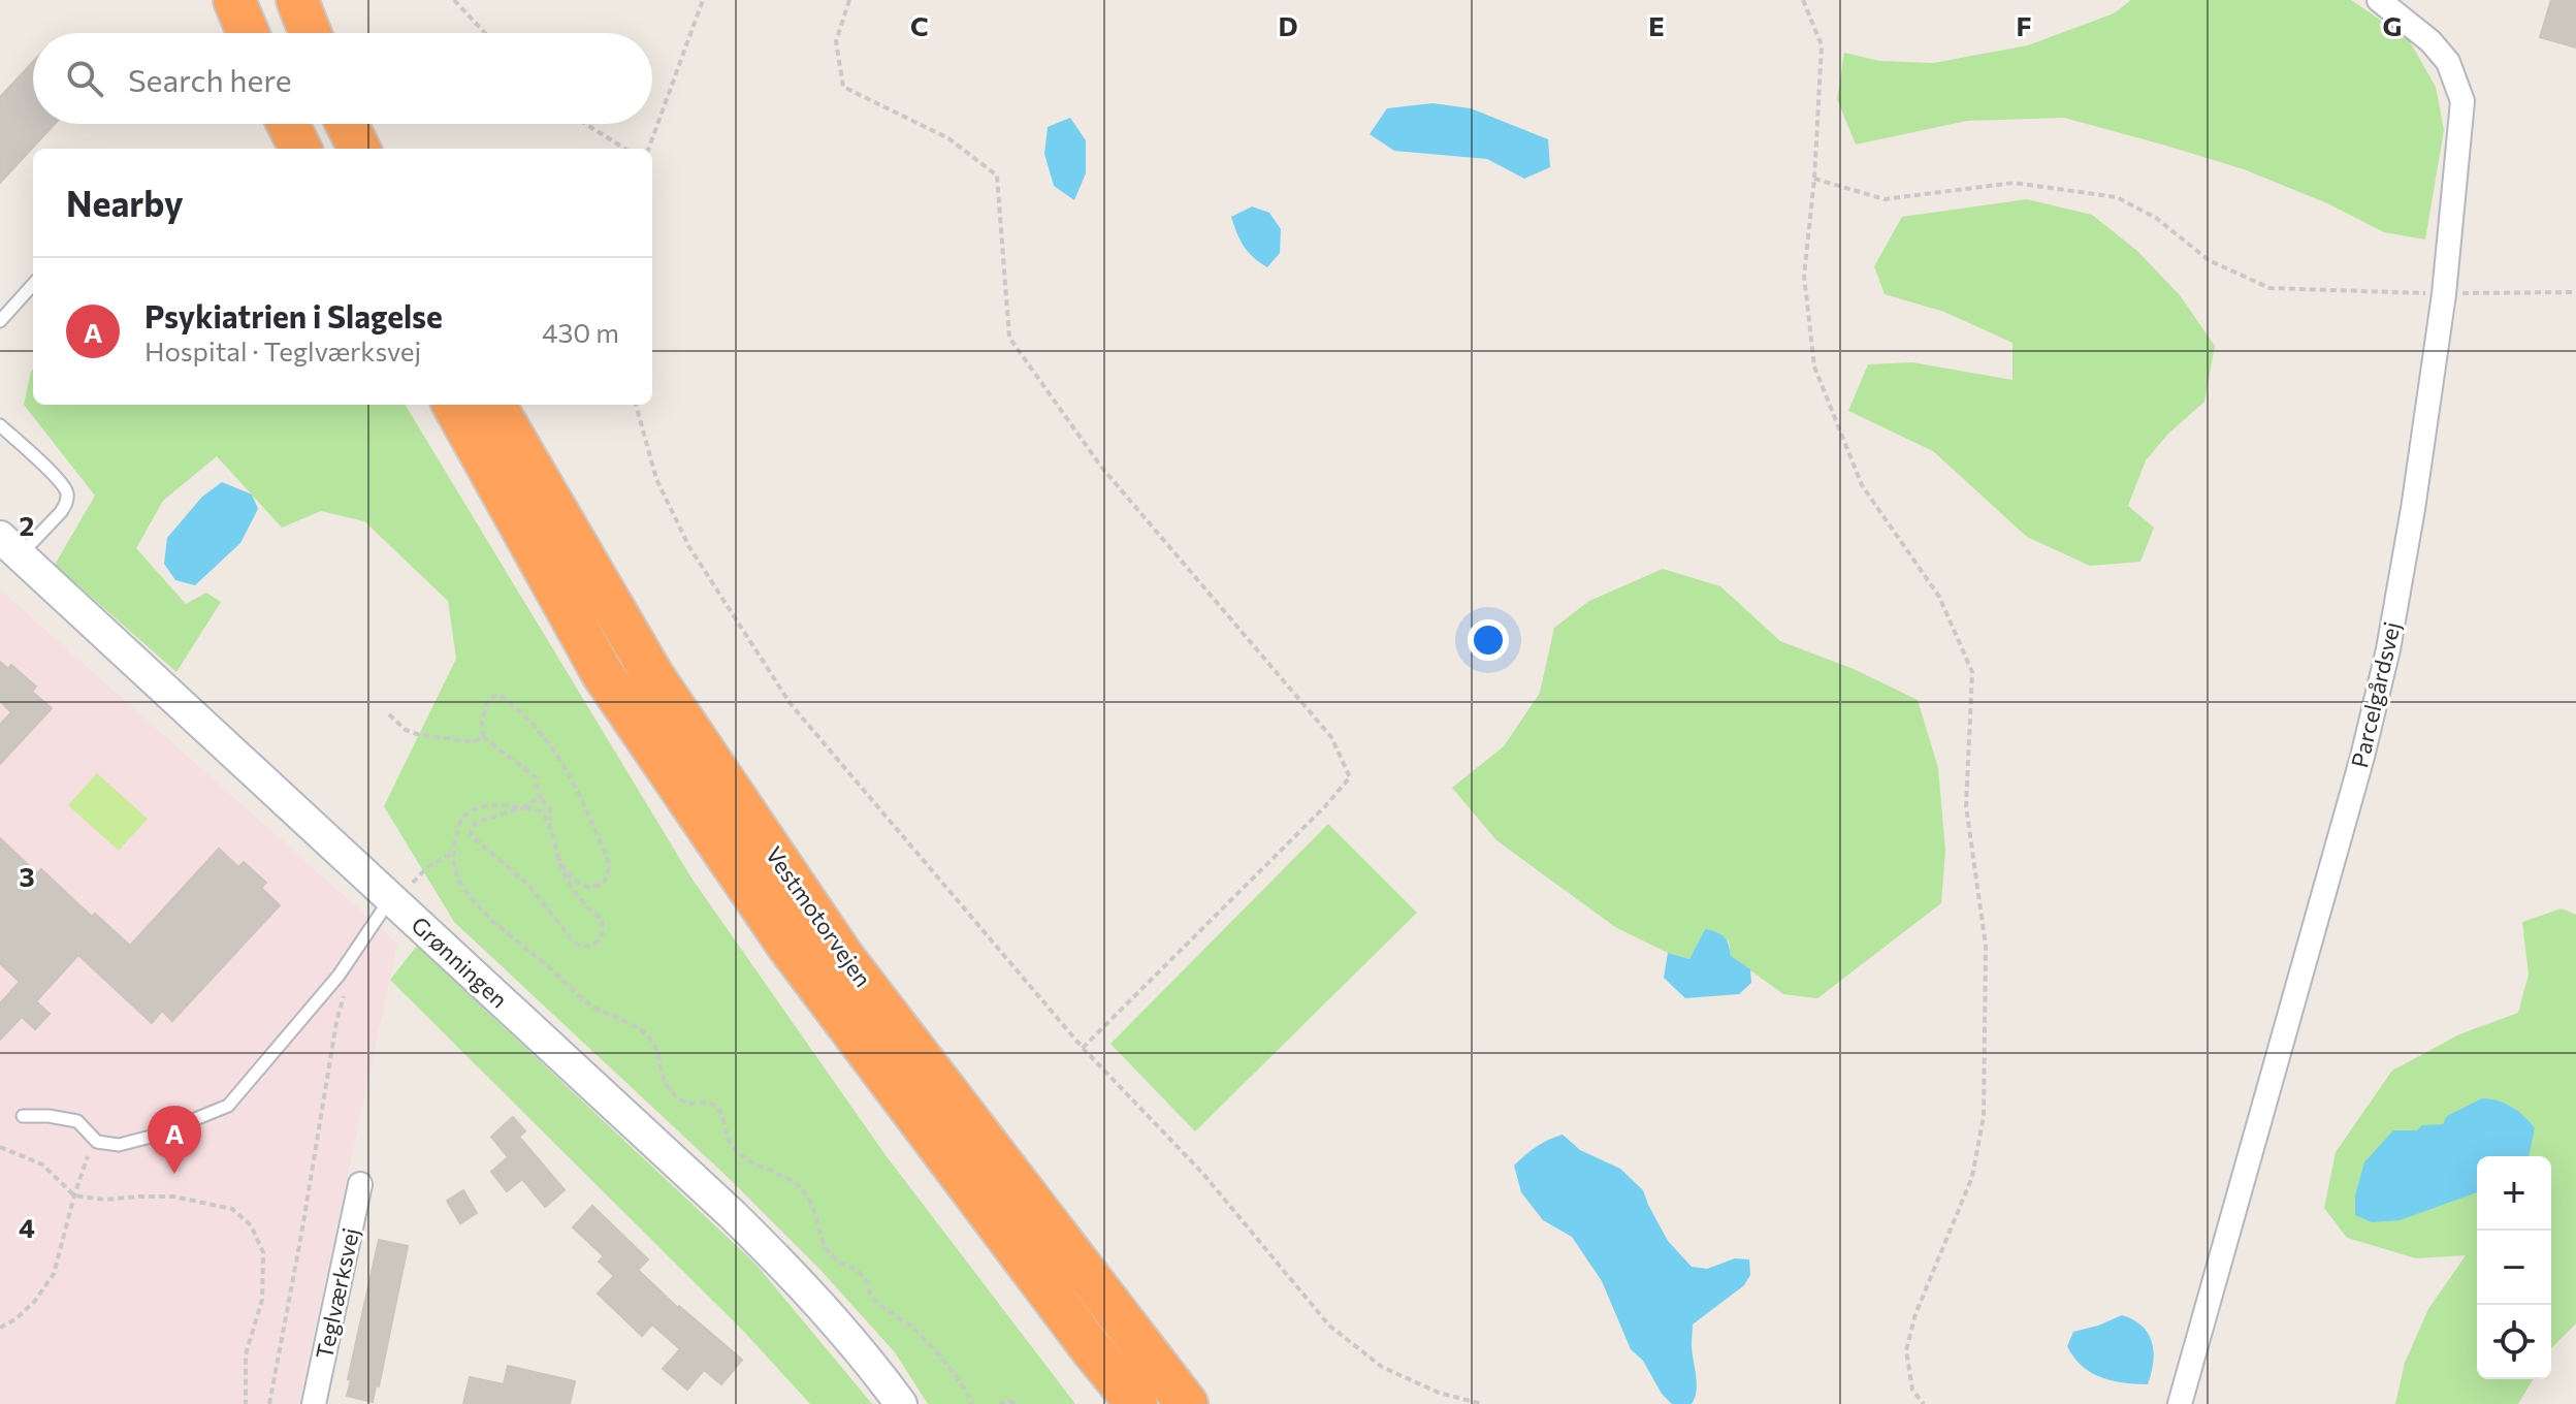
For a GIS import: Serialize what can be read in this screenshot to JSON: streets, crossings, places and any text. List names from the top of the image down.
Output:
{
  "streets": {
    "highway": ["Vestmotorvejen"],
    "main road": ["Grønningen"],
    "street": ["Parcelgårdsvej", "Teglværksvej"]
  },
  "page": {
    "search": "Search here",
    "heading": "Nearby",
    "list": [
      {
        "mark": "A",
        "name": "Psykiatrien i Slagelse",
        "note": "Hospital · Teglværksvej",
        "value": "430 m"
      }
    ],
    "pins": "A",
    "map_buttons": ["+", "−"]
  },
  "grid": {
    "columns": [
      "C",
      "D",
      "E",
      "F",
      "G"
    ],
    "rows": ["2", "3", "4"]
  }
}
